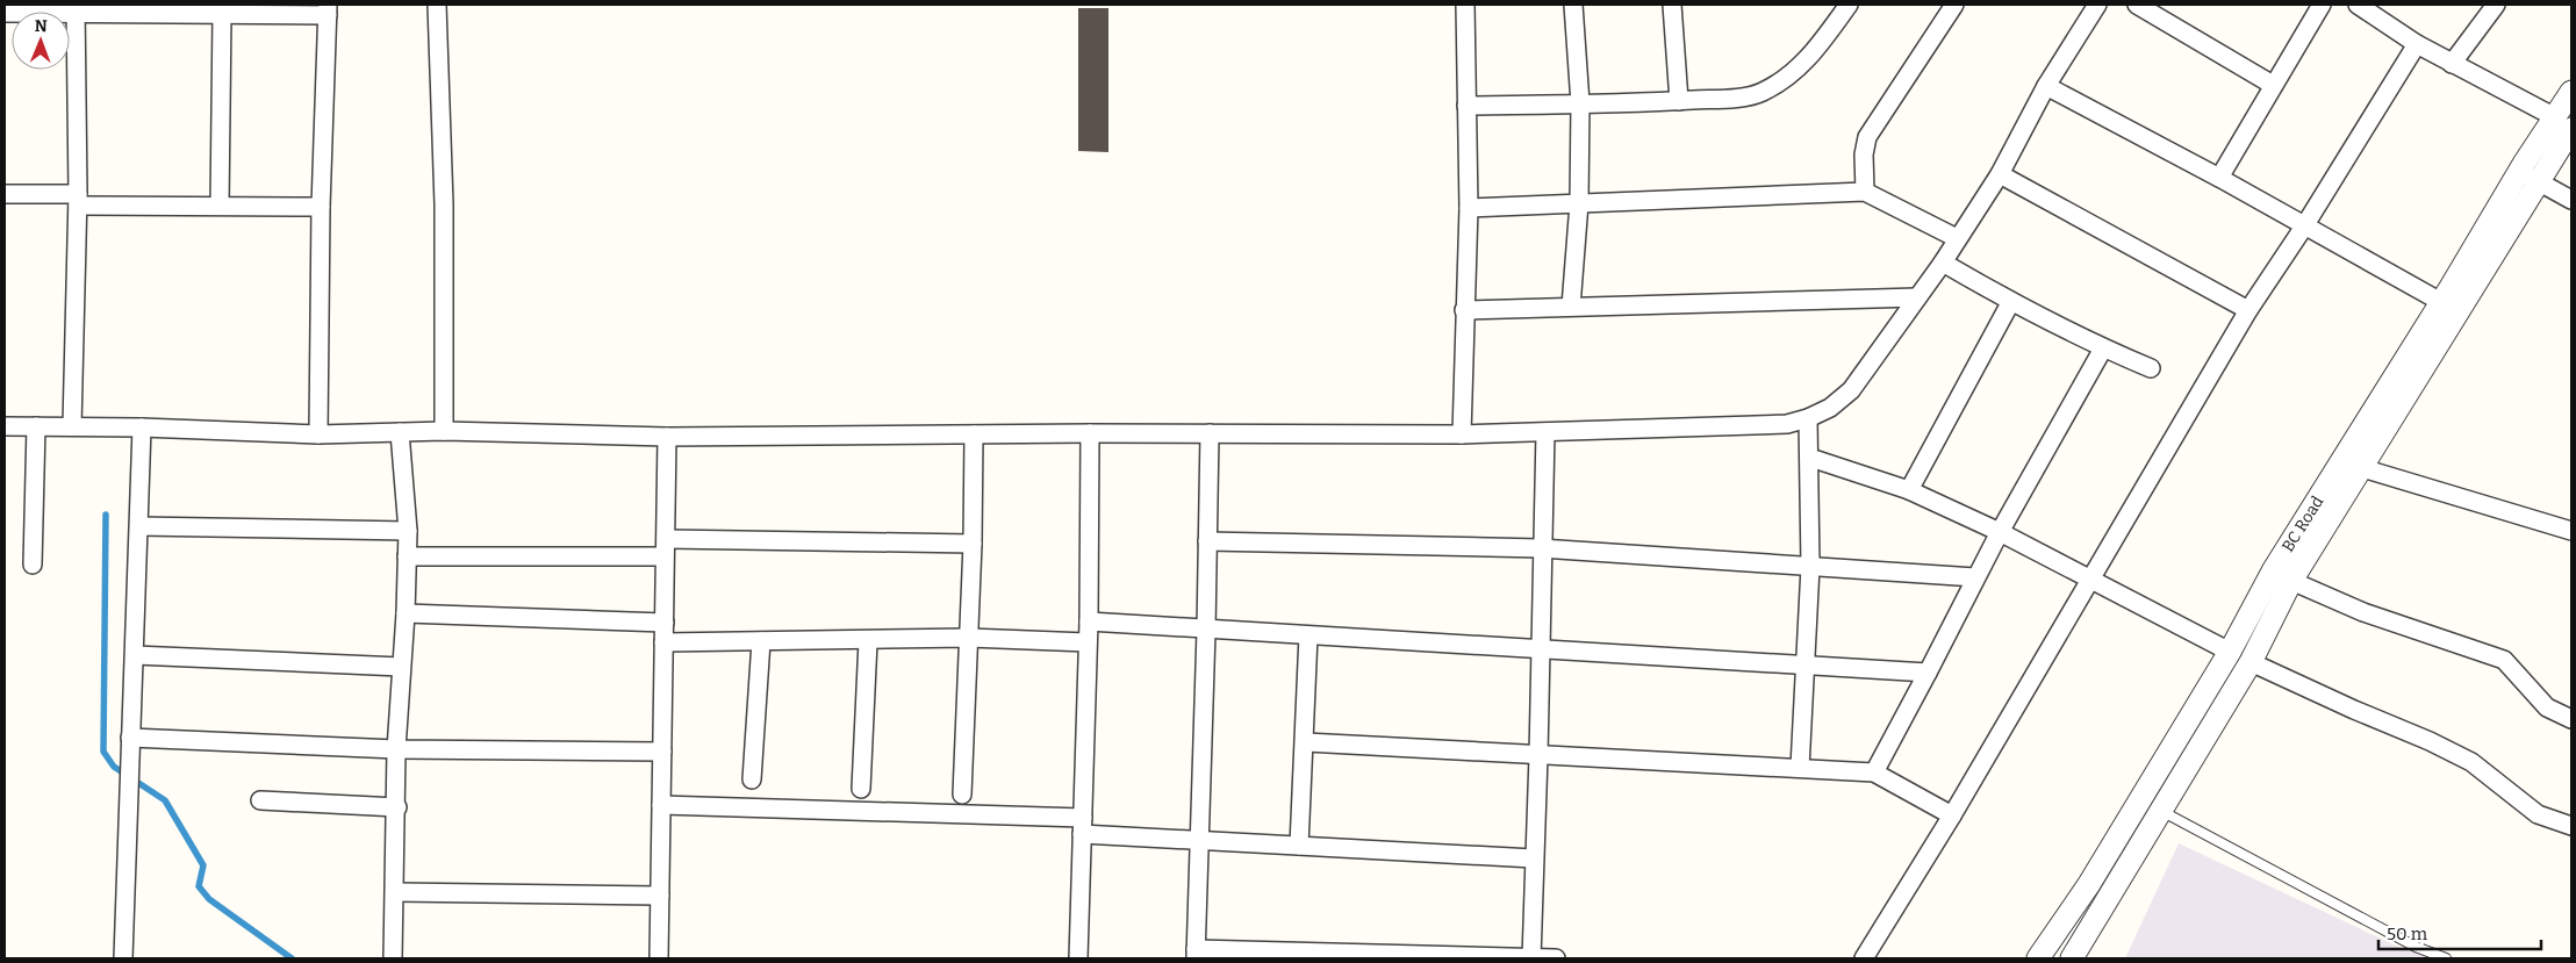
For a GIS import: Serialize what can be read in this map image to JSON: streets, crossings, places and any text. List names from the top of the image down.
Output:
{
  "streets": {
    "street": ["BC Road"]
  },
  "scale_bar": "50 m",
  "north": "top"
}
